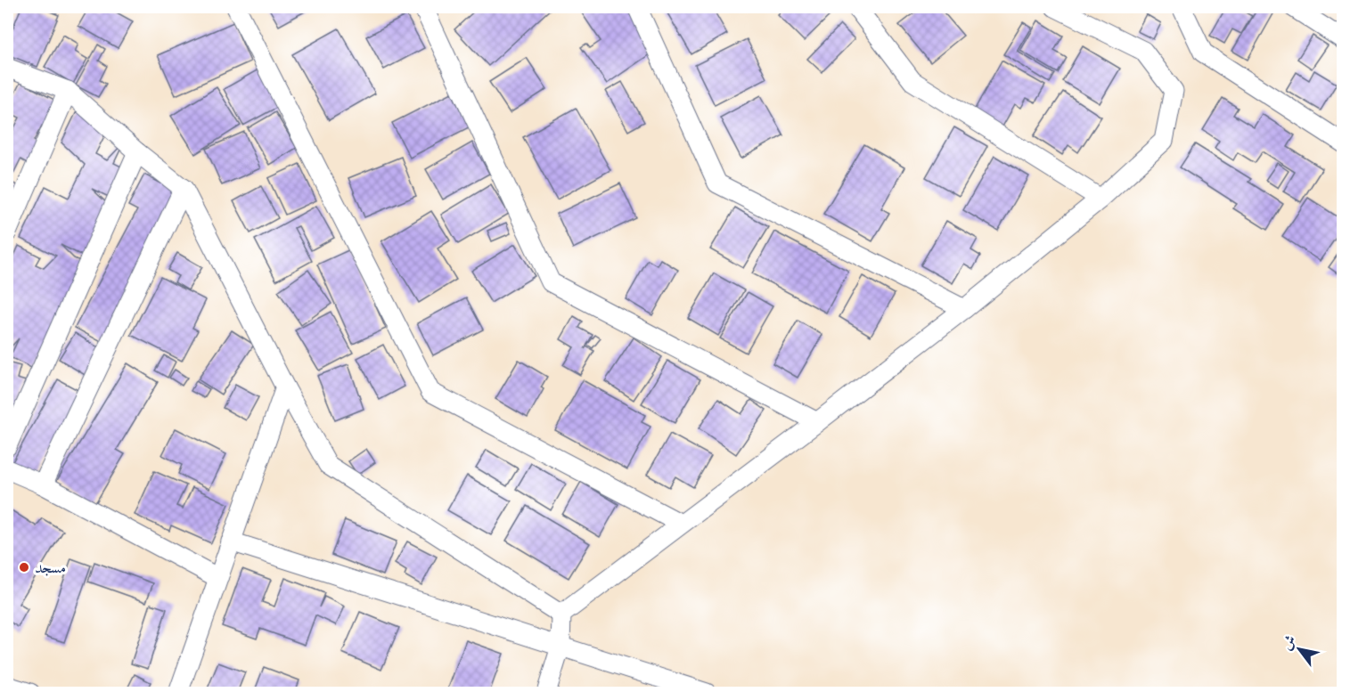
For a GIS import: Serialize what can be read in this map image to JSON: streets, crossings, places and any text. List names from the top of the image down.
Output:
{
  "places": ["مسجد"],
  "north": "top left"
}
